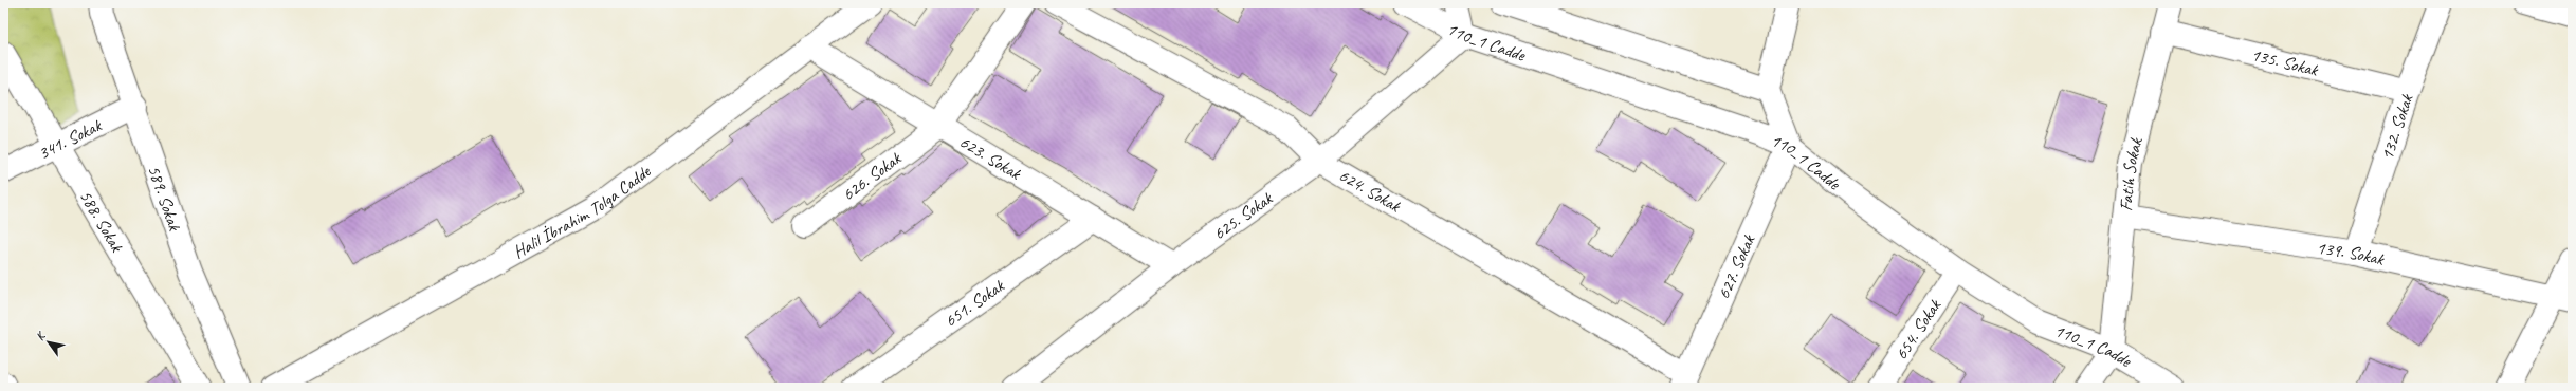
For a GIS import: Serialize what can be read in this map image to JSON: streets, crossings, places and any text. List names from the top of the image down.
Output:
{
  "streets": {
    "street": [
      "110_1 Cadde",
      "135. Sokak",
      "132. Sokak",
      "341. Sokak",
      "623. Sokak",
      "Fatih Sokak",
      "626. Sokak",
      "624. Sokak",
      "589. Sokak",
      "Halil İbrahim Tolga Cadde",
      "625. Sokak",
      "588. Sokak",
      "139. Sokak",
      "627. Sokak",
      "651. Sokak",
      "654. Sokak"
    ]
  },
  "crossings": [
    ["110_1 Cadde", "Fatih Sokak"],
    ["110_1 Cadde", "625. Sokak"],
    ["110_1 Cadde", "627. Sokak"],
    ["110_1 Cadde", "654. Sokak"],
    ["135. Sokak", "132. Sokak"],
    ["135. Sokak", "Fatih Sokak"],
    ["132. Sokak", "139. Sokak"],
    ["341. Sokak", "589. Sokak"],
    ["341. Sokak", "588. Sokak"],
    ["623. Sokak", "626. Sokak"],
    ["623. Sokak", "Halil İbrahim Tolga Cadde"],
    ["623. Sokak", "625. Sokak"],
    ["623. Sokak", "651. Sokak"],
    ["Fatih Sokak", "139. Sokak"],
    ["624. Sokak", "625. Sokak"],
    ["624. Sokak", "627. Sokak"]
  ],
  "north": "top left"
}
